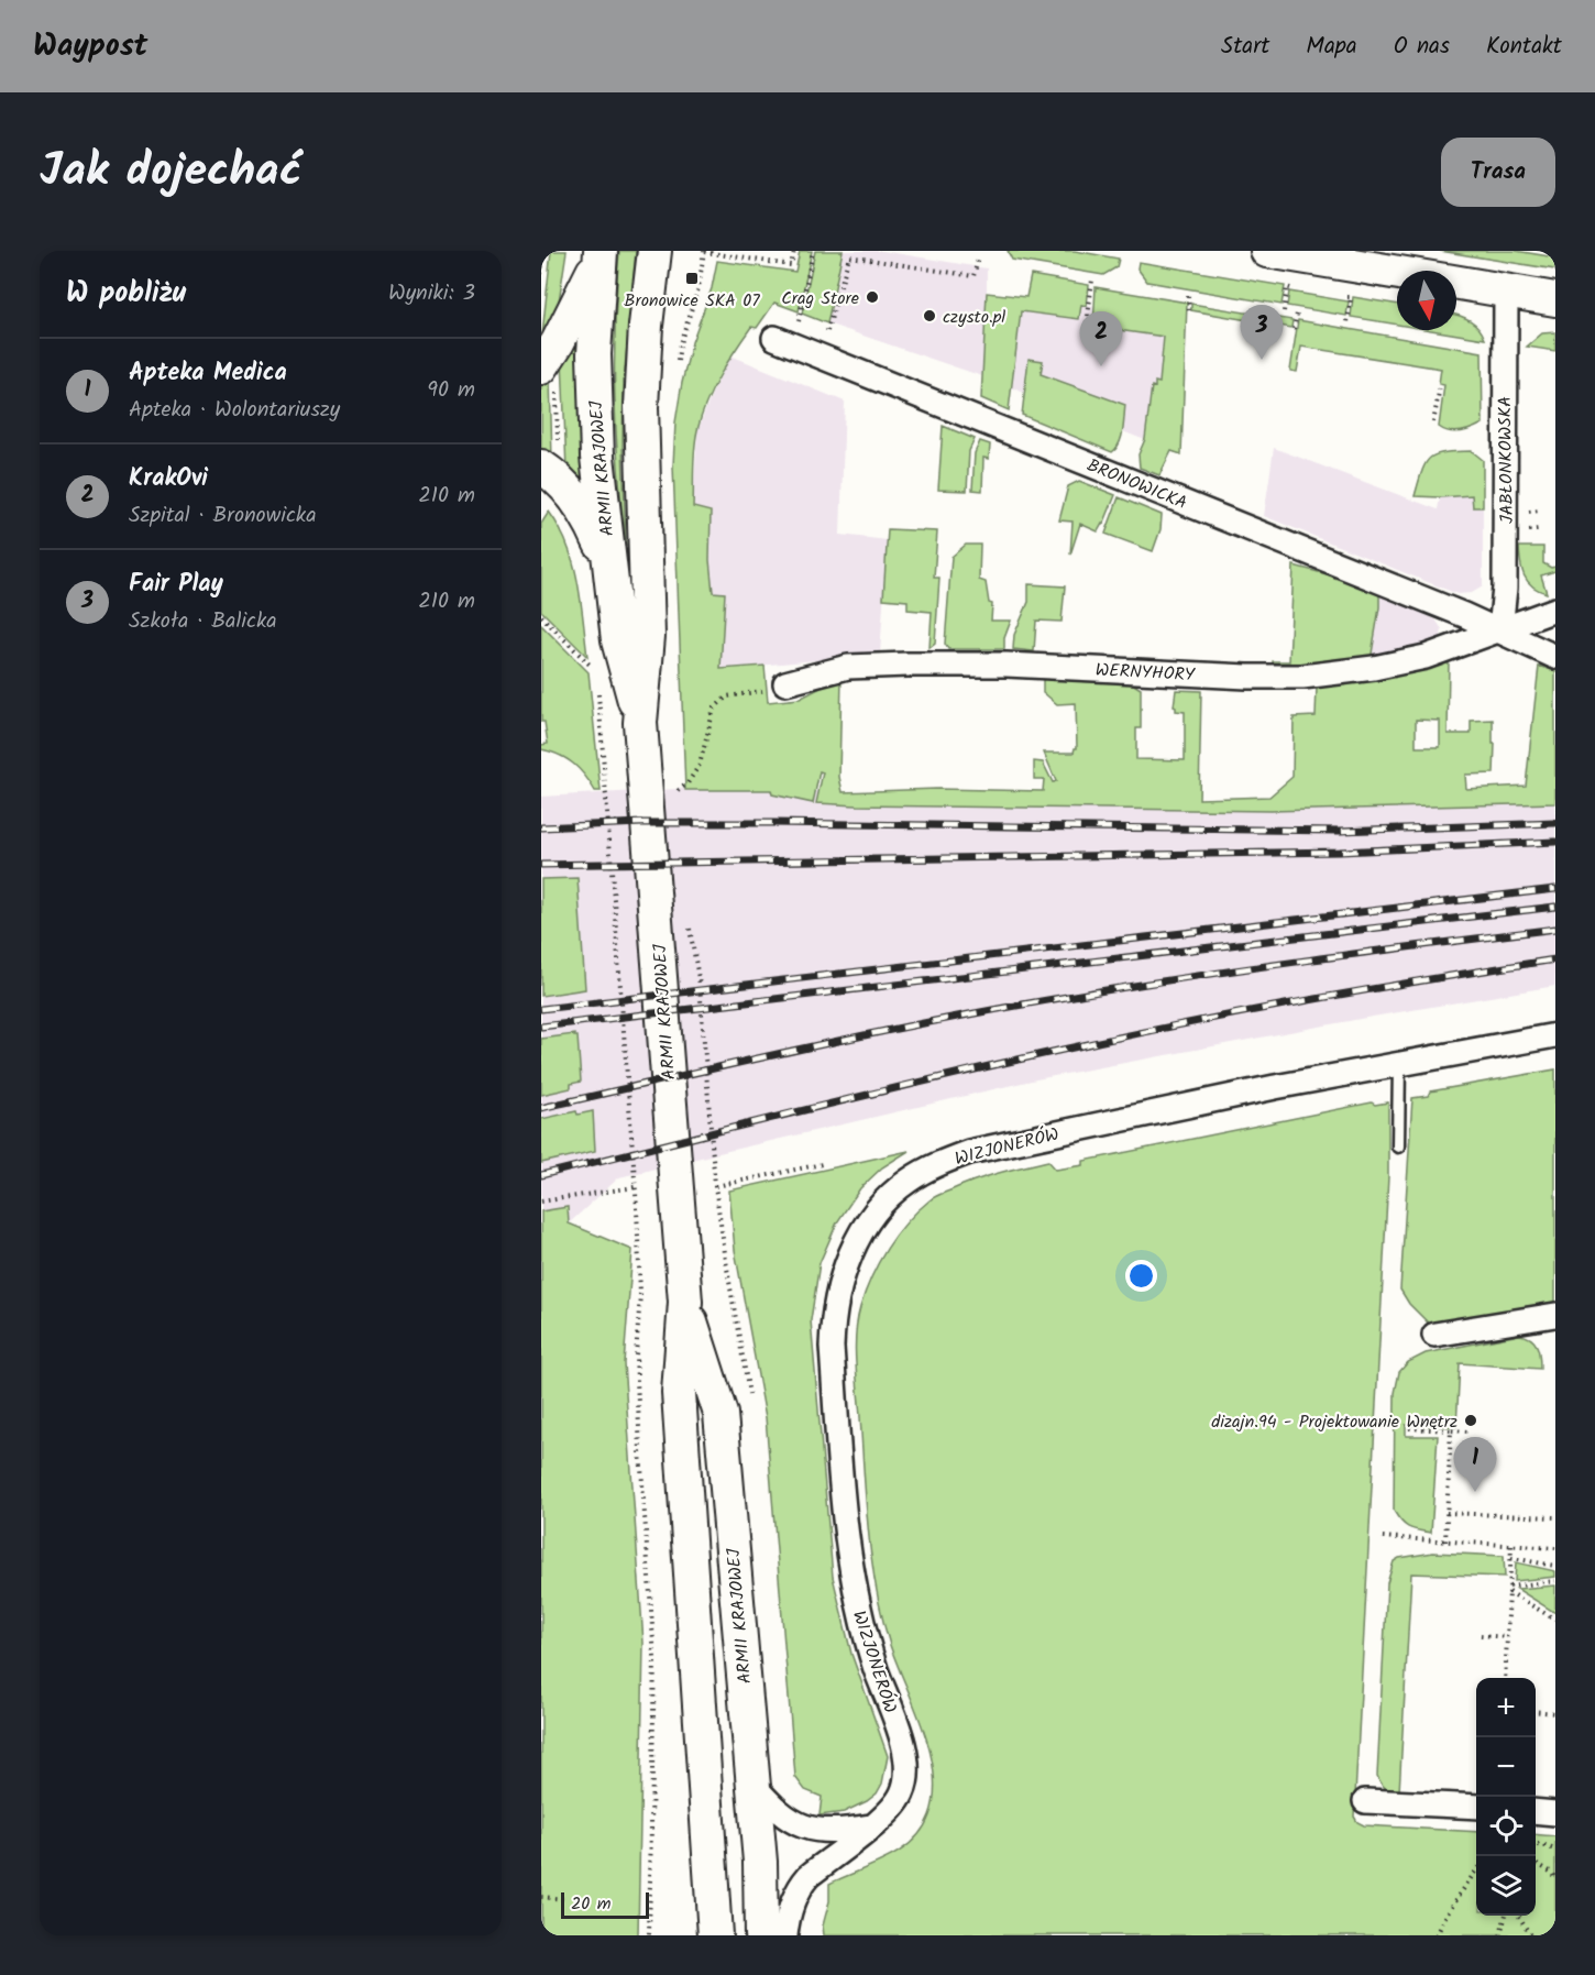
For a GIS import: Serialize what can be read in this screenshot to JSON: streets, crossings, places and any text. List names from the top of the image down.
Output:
{
  "streets": {
    "main road": ["ARMII KRAJOWEJ"],
    "street": [
      "JABŁONKOWSKA",
      "BRONOWICKA",
      "WERNYHORY",
      "WIZJONERÓW"
    ]
  },
  "crossings": [
    ["JABŁONKOWSKA", "BRONOWICKA"],
    ["JABŁONKOWSKA", "WERNYHORY"],
    ["BRONOWICKA", "WERNYHORY"]
  ],
  "places": {
    "transit": ["Bronowice SKA 07"],
    "other": ["Crag Store", "czysto.pl", "dizajn.94 - Projektowanie Wnętrz"]
  },
  "scale_bar": "20 m",
  "north": "bottom",
  "page": {
    "header": "Waypost",
    "nav": [
      "Start",
      "Mapa",
      "O nas",
      "Kontakt"
    ],
    "title": "Jak dojechać",
    "buttons": "Trasa",
    "heading": ["W pobliżu", "Wyniki: 3"],
    "pins": ["3", "2", "1"],
    "list": [
      {
        "mark": "1",
        "name": "Apteka Medica",
        "note": "Apteka · Wolontariuszy",
        "value": "90 m"
      },
      {
        "mark": "2",
        "name": "KrakOvi",
        "note": "Szpital · Bronowicka",
        "value": "210 m"
      },
      {
        "mark": "3",
        "name": "Fair Play",
        "note": "Szkoła · Balicka",
        "value": "210 m"
      }
    ],
    "map_buttons": ["+", "−"],
    "scale": "20 m"
  }
}
